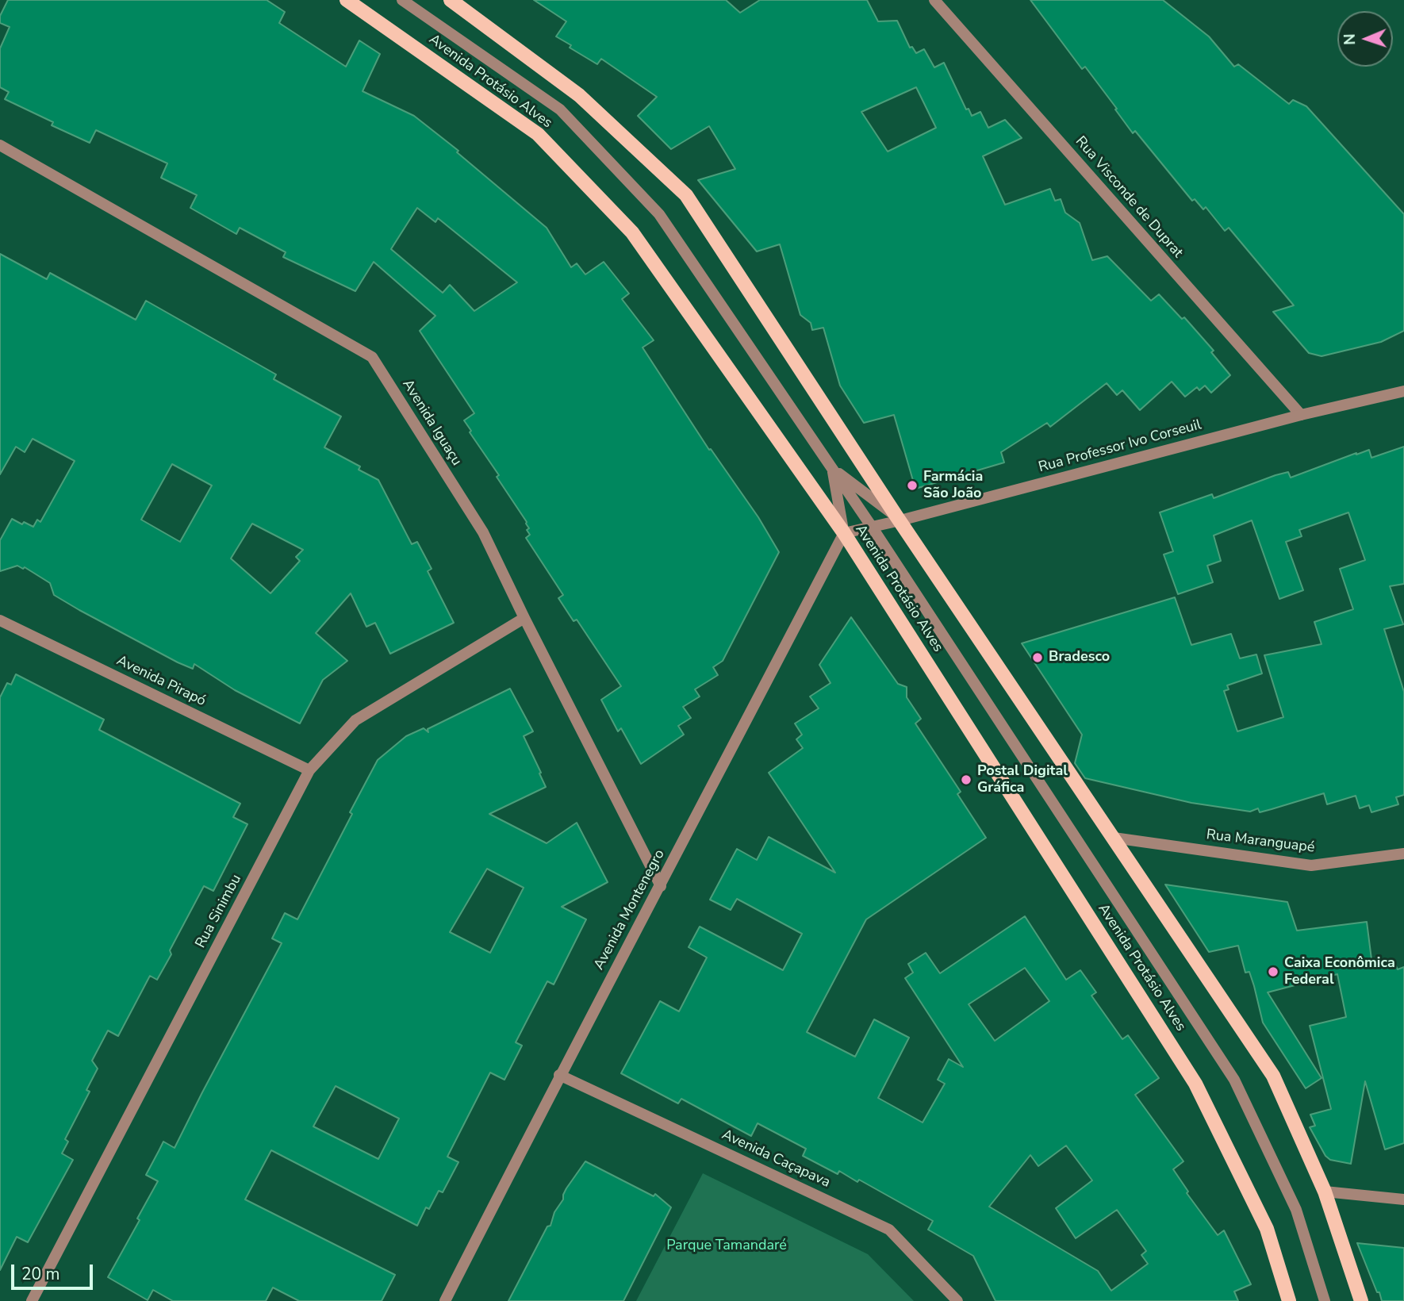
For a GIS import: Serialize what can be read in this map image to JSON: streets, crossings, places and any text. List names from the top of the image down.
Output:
{
  "streets": {
    "main road": ["Avenida Protásio Alves"],
    "street": [
      "Rua Visconde de Duprat",
      "Avenida Iguaçu",
      "Rua Professor Ivo Corseuil",
      "Avenida Pirapó",
      "Rua Maranguapé",
      "Avenida Montenegro",
      "Rua Sinimbu",
      "Avenida Caçapava"
    ]
  },
  "crossings": [
    ["Avenida Protásio Alves", "Rua Professor Ivo Corseuil"],
    ["Avenida Protásio Alves", "Avenida Montenegro"],
    ["Rua Visconde de Duprat", "Rua Professor Ivo Corseuil"],
    ["Avenida Iguaçu", "Avenida Montenegro"],
    ["Avenida Iguaçu", "Rua Sinimbu"],
    ["Rua Professor Ivo Corseuil", "Avenida Montenegro"],
    ["Avenida Pirapó", "Rua Sinimbu"],
    ["Avenida Montenegro", "Avenida Caçapava"]
  ],
  "parks": ["Parque Tamandaré"],
  "places": [
    "Farmácia São João",
    "Bradesco",
    "Postal Digital Gráfica",
    "Caixa Econômica Federal"
  ],
  "scale_bar": "20 m",
  "north": "left"
}
